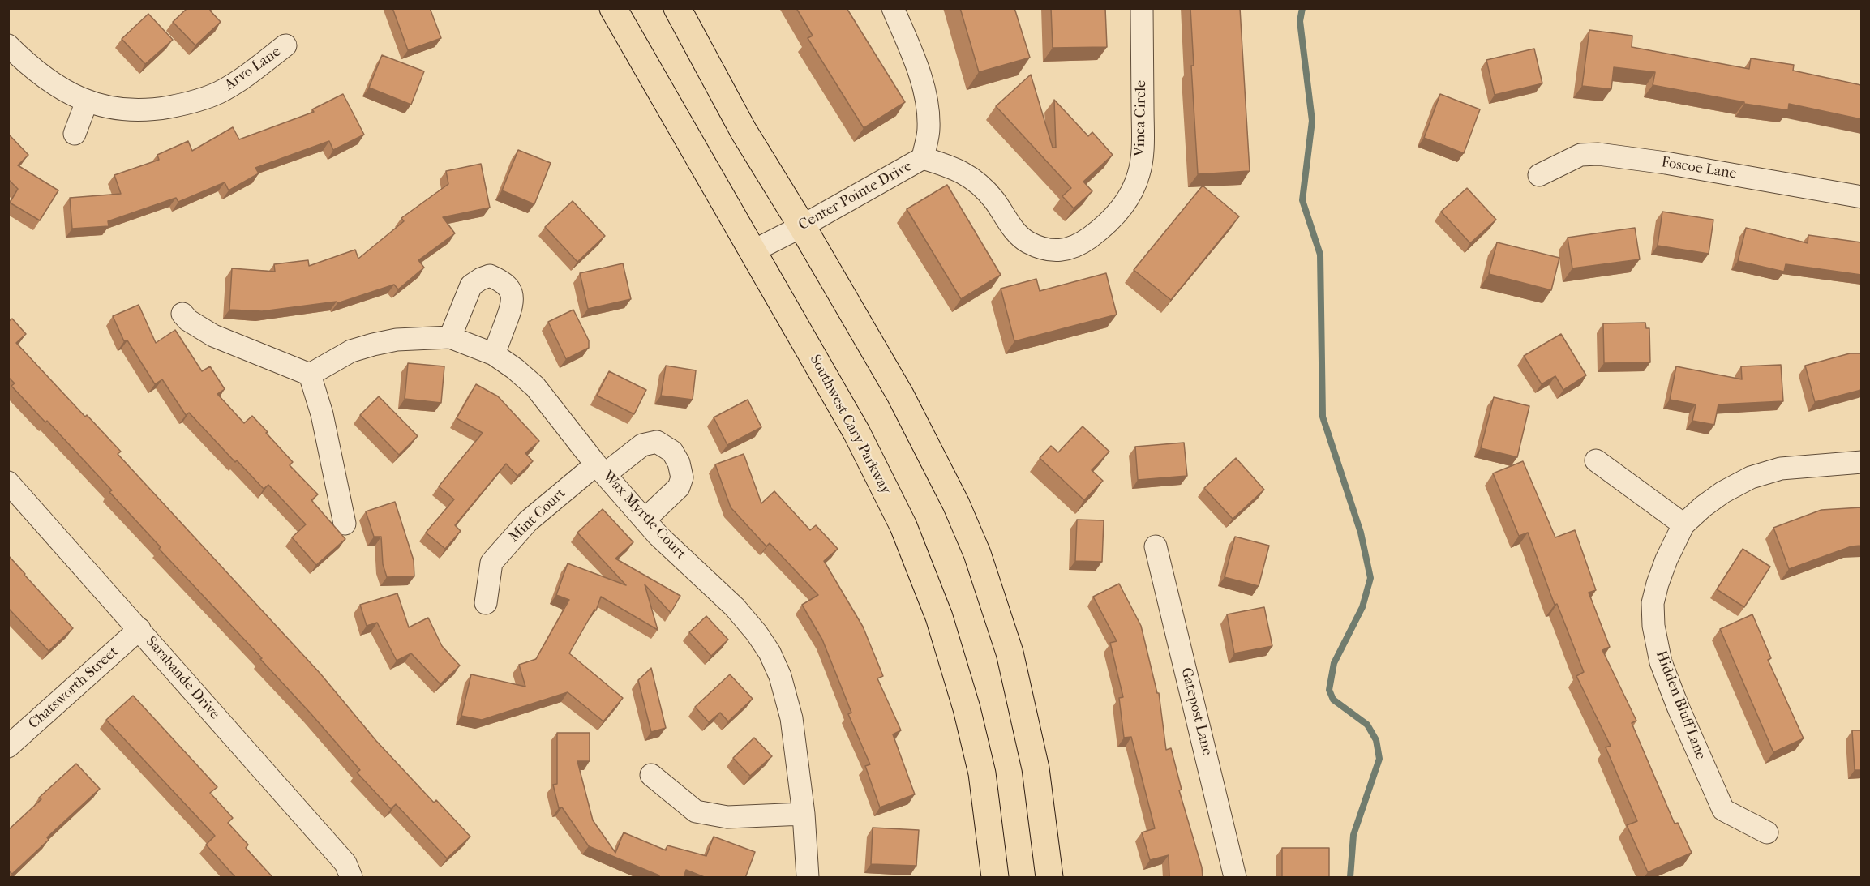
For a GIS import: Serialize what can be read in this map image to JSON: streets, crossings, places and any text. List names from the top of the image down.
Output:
{
  "streets": {
    "main road": ["Southwest Cary Parkway"],
    "street": [
      "Arvo Lane",
      "Vinca Circle",
      "Foscoe Lane",
      "Center Pointe Drive",
      "Mint Court",
      "Wax Myrtle Court",
      "Sarabande Drive",
      "Chatsworth Street",
      "Hidden Bluff Lane",
      "Gatepost Lane"
    ]
  },
  "crossings": [
    ["Vinca Circle", "Center Pointe Drive"],
    ["Center Pointe Drive", "Southwest Cary Parkway"],
    ["Mint Court", "Wax Myrtle Court"],
    ["Sarabande Drive", "Chatsworth Street"]
  ]
}
